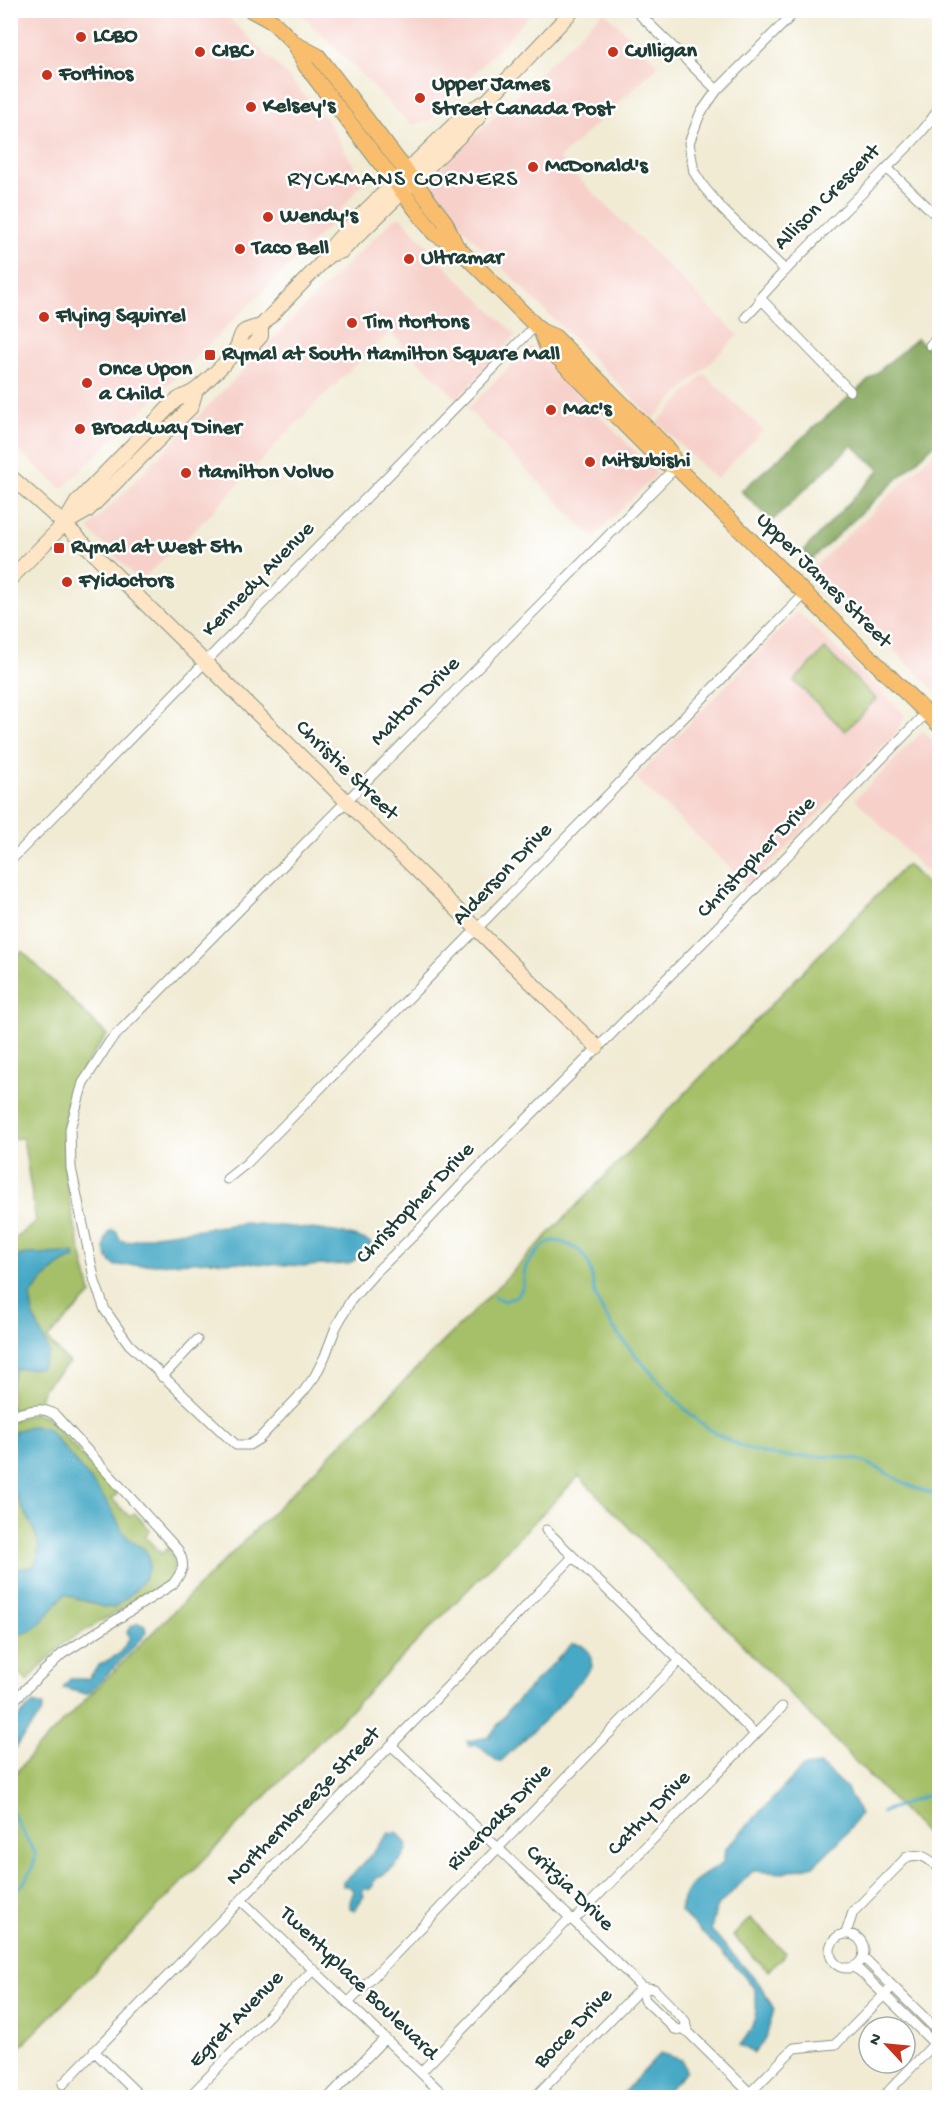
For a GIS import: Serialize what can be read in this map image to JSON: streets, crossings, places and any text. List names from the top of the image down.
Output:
{
  "streets": {
    "main road": ["Upper James Street"],
    "street": [
      "Allison Crescent",
      "Kennedy Avenue",
      "Malton Drive",
      "Christie Street",
      "Christopher Drive",
      "Alderson Drive",
      "Northernbreeze Street",
      "Cathy Drive",
      "Riveroaks Drive",
      "Critzia Drive",
      "Twentyplace Boulevard",
      "Egret Avenue",
      "Bocce Drive"
    ]
  },
  "crossings": [
    ["Kennedy Avenue", "Upper James Street"],
    ["Kennedy Avenue", "Christie Street"],
    ["Upper James Street", "Malton Drive"],
    ["Upper James Street", "Christopher Drive"],
    ["Upper James Street", "Alderson Drive"],
    ["Malton Drive", "Christie Street"],
    ["Malton Drive", "Christopher Drive"],
    ["Christie Street", "Christopher Drive"],
    ["Christie Street", "Alderson Drive"],
    ["Northernbreeze Street", "Critzia Drive"],
    ["Northernbreeze Street", "Twentyplace Boulevard"],
    ["Cathy Drive", "Critzia Drive"],
    ["Cathy Drive", "Twentyplace Boulevard"],
    ["Riveroaks Drive", "Critzia Drive"],
    ["Riveroaks Drive", "Twentyplace Boulevard"],
    ["Critzia Drive", "Bocce Drive"],
    ["Twentyplace Boulevard", "Egret Avenue"]
  ],
  "districts": ["RYCKMANS CORNERS"],
  "places": {
    "other": [
      "LCBO",
      "CIBC",
      "Culligan",
      "Fortinos",
      "Upper James Street Canada Post",
      "Kelsey's",
      "McDonald's",
      "Wendy's",
      "Taco Bell",
      "Ultramar",
      "Flying Squirrel",
      "Tim Hortons",
      "Once Upon a Child",
      "Mac's",
      "Broadway Diner",
      "Mitsubishi",
      "Hamilton Volvo",
      "FYidoctors"
    ],
    "transit": ["Rymal at South Hamilton Square Mall", "Rymal at West 5th"]
  },
  "north": "top left"
}
